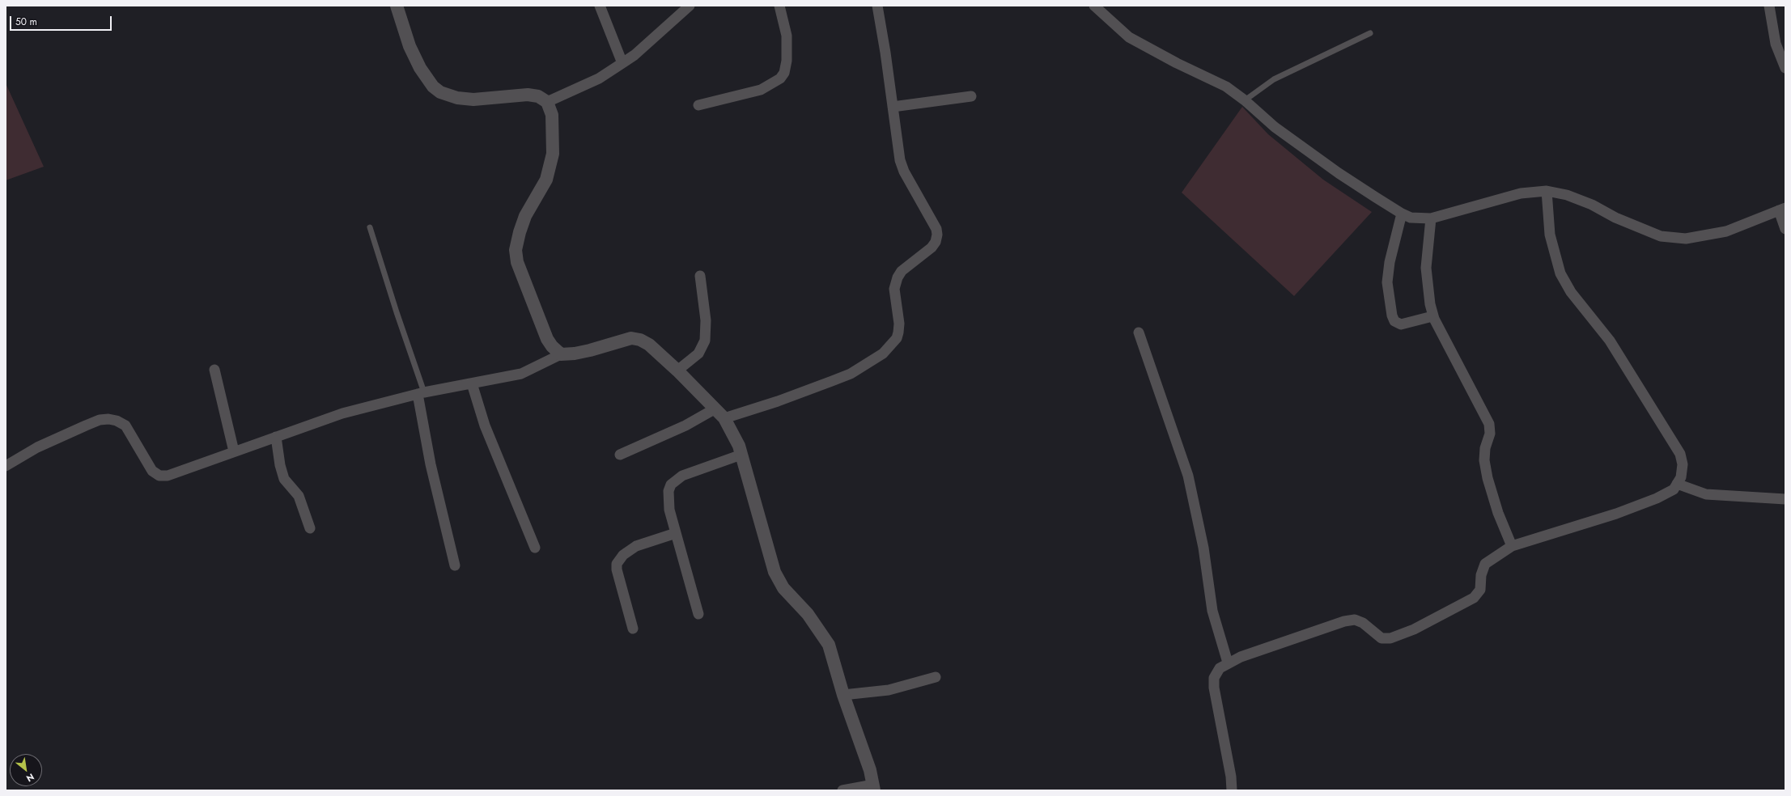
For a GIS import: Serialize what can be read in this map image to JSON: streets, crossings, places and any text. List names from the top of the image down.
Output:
{
  "scale_bar": "50 m",
  "north": "bottom right"
}
